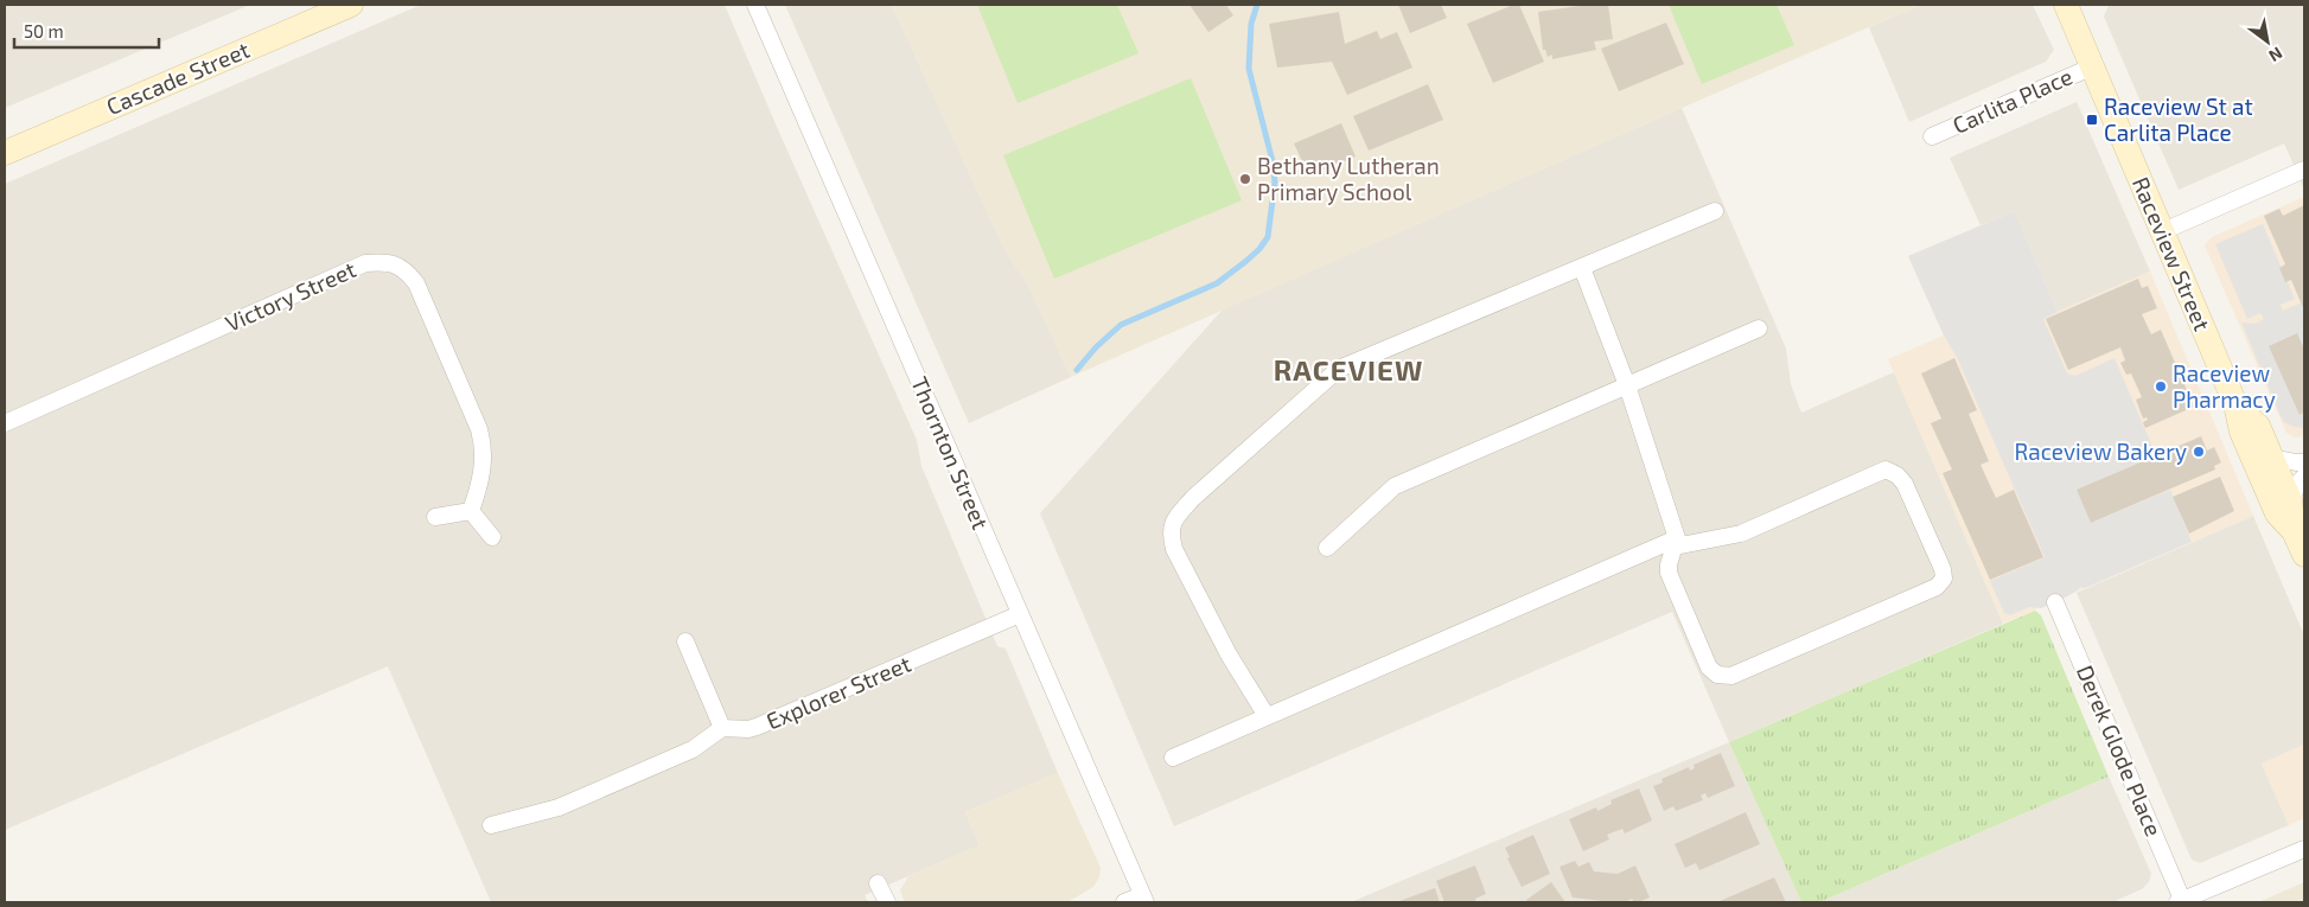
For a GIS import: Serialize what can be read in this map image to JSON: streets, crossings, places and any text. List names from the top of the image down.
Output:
{
  "streets": {
    "street": [
      "Cascade Street",
      "Carlita Place",
      "Raceview Street",
      "Victory Street",
      "Thornton Street",
      "Explorer Street",
      "Derek Glode Place"
    ]
  },
  "crossings": [
    ["Carlita Place", "Raceview Street"],
    ["Thornton Street", "Explorer Street"]
  ],
  "districts": ["RACEVIEW"],
  "places": {
    "transit": ["Raceview St at Carlita Place"],
    "other": ["Bethany Lutheran Primary School", "Raceview Pharmacy", "Raceview Bakery"]
  },
  "scale_bar": "50 m",
  "north": "bottom right"
}
